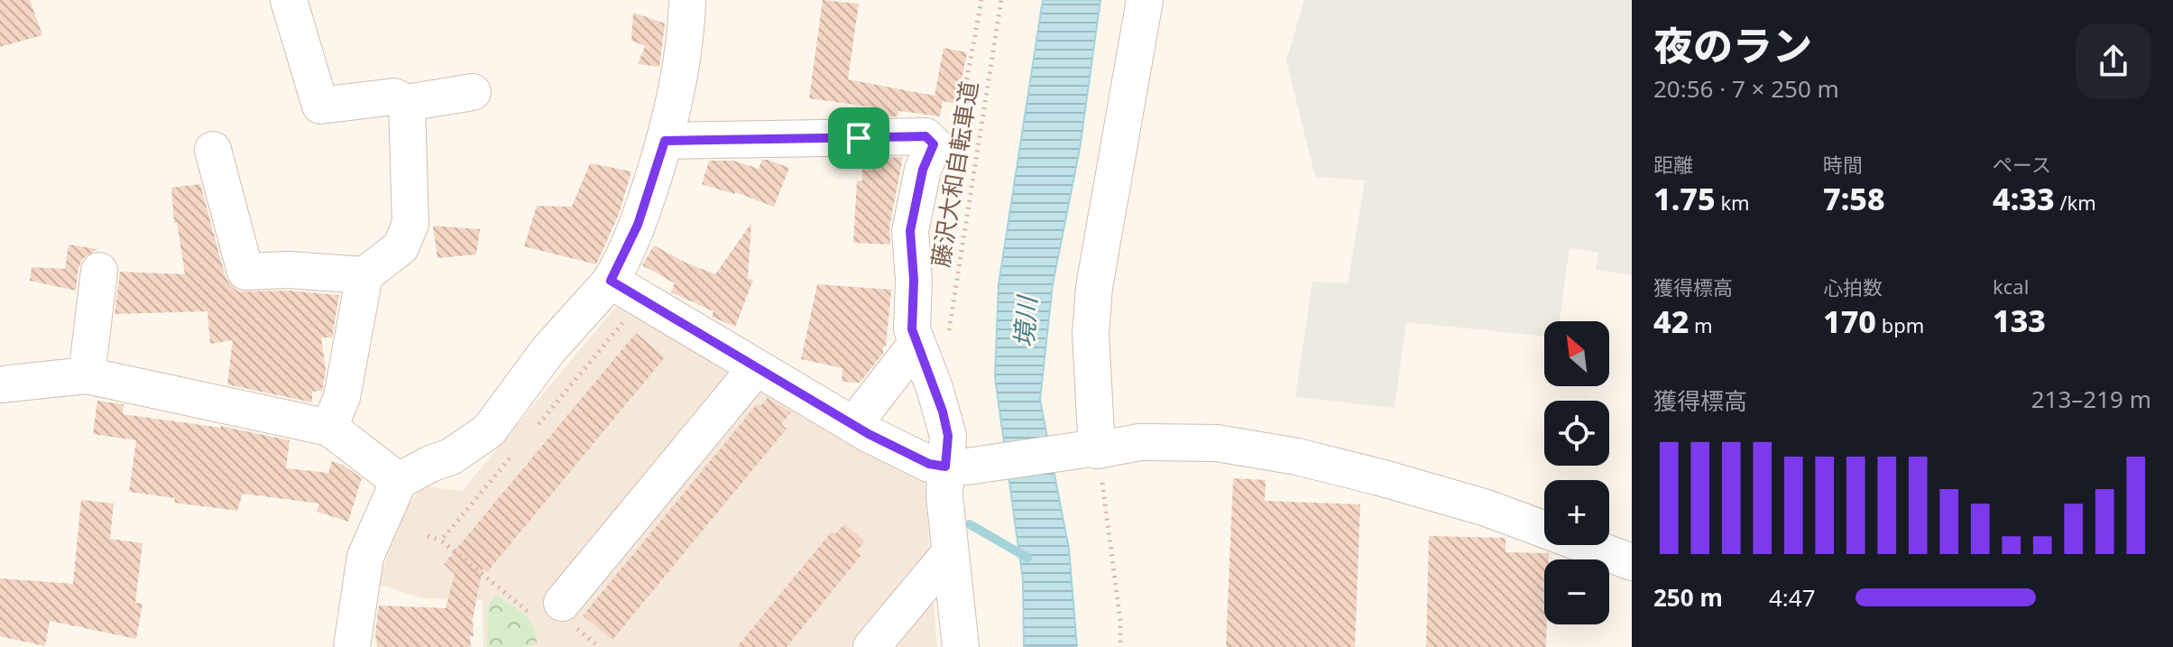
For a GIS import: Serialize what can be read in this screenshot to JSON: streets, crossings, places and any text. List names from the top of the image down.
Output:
{
  "streets": {
    "path": ["藤沢大和自転車道"]
  },
  "water": ["境川"],
  "north": "top left",
  "page": {
    "heading": ["夜のラン", "20:56 · 7 × 250 m"],
    "stats": [
      ["距離", "1.75 km"],
      ["時間", "7:58"],
      ["ペース", "4:33 /km"],
      ["獲得標高", "42 m"],
      ["心拍数", "170 bpm"],
      ["kcal", "133"]
    ],
    "map_buttons": ["+", "−"],
    "chart": ["獲得標高", "213–219 m"],
    "list": [
      {
        "name": "250 m",
        "note": "4:47"
      }
    ]
  }
}
